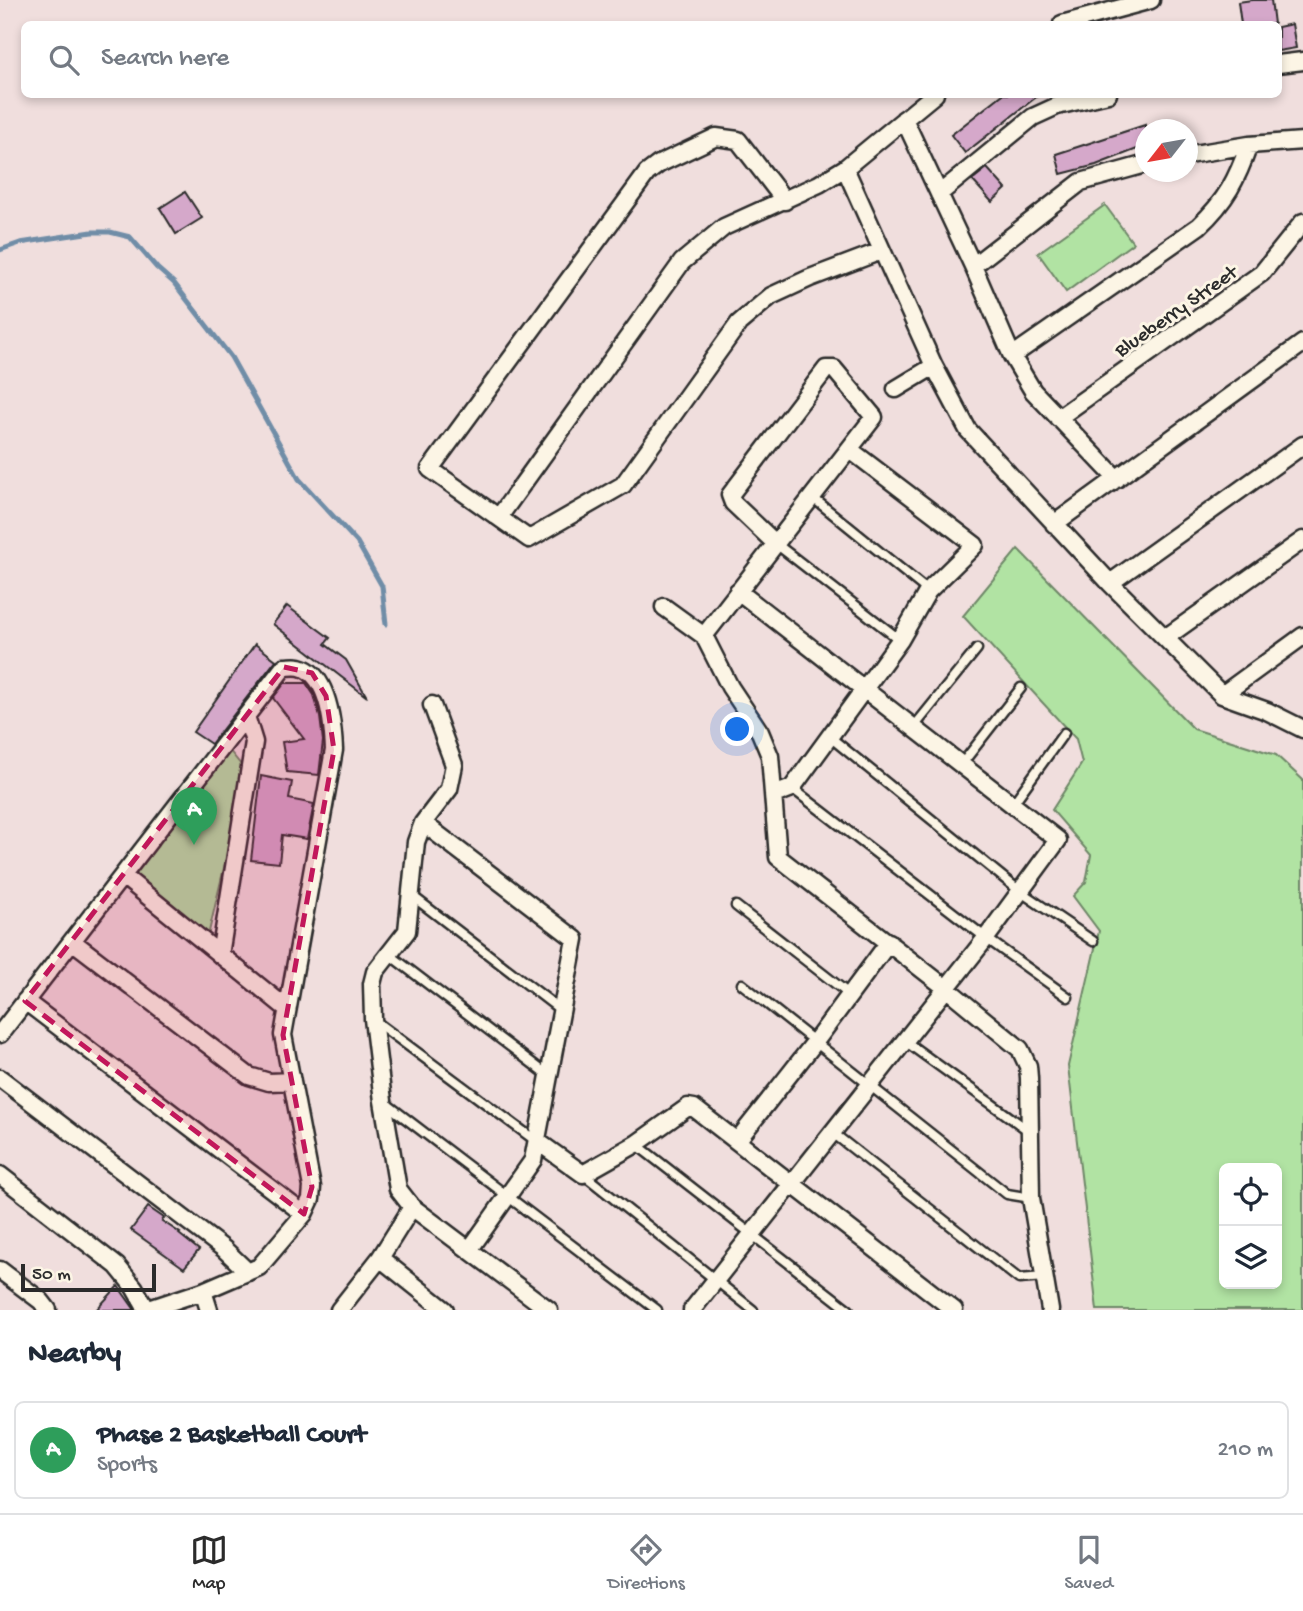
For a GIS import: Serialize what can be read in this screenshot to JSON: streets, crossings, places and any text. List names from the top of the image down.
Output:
{
  "streets": {
    "street": ["Blueberry Street"]
  },
  "scale_bar": "50 m",
  "north": "bottom left",
  "page": {
    "search": "Search here",
    "pins": "A",
    "scale": "50 m",
    "heading": "Nearby",
    "list": [
      {
        "mark": "A",
        "name": "Phase 2 Basketball Court",
        "note": "Sports",
        "value": "210 m"
      }
    ],
    "nav": ["Map", "Directions", "Saved"]
  }
}
